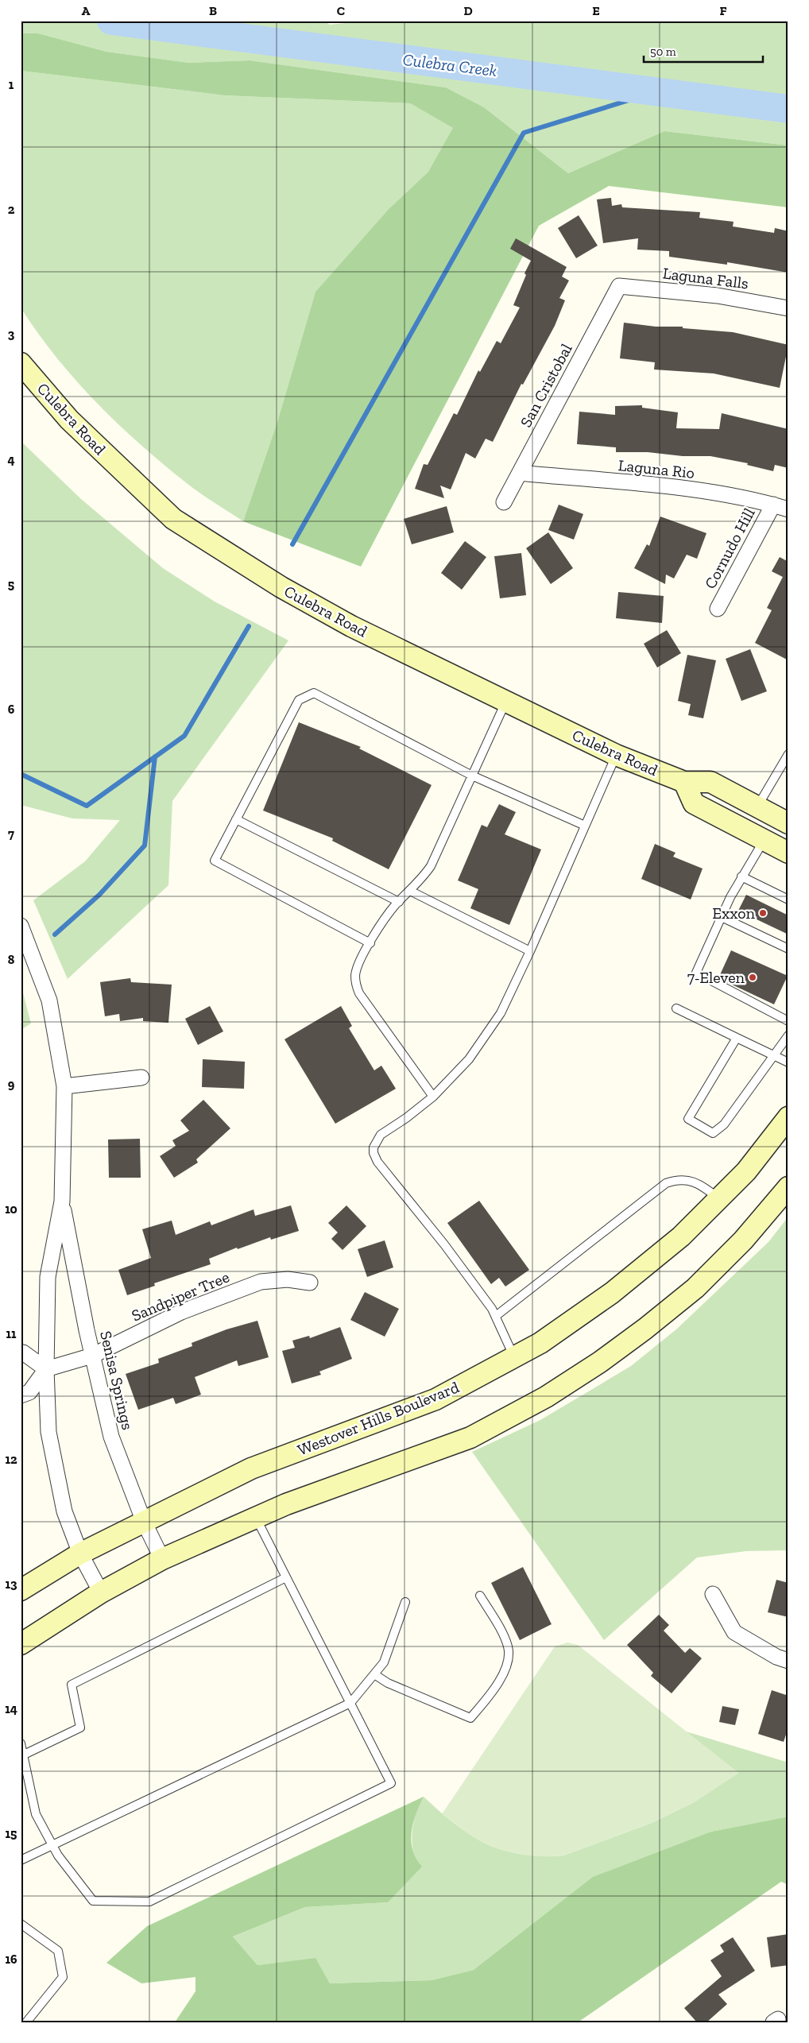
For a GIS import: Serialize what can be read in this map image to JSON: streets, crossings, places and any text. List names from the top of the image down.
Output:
{
  "streets": {
    "main road": ["Culebra Road", "Westover Hills Boulevard"],
    "street": [
      "Laguna Falls",
      "San Cristobal",
      "Laguna Rio",
      "Cornudo Hill",
      "Sandpiper Tree",
      "Senisa Springs"
    ]
  },
  "crossings": [
    ["Laguna Falls", "San Cristobal"],
    ["San Cristobal", "Laguna Rio"],
    ["Laguna Rio", "Cornudo Hill"],
    ["Sandpiper Tree", "Senisa Springs"],
    ["Senisa Springs", "Westover Hills Boulevard"]
  ],
  "water": ["Culebra Creek"],
  "places": ["Exxon", "7-Eleven"],
  "scale_bar": "50 m",
  "grid": {
    "columns": [
      "A",
      "B",
      "C",
      "D",
      "E",
      "F"
    ],
    "rows": [
      "1",
      "2",
      "3",
      "4",
      "5",
      "6",
      "7",
      "8",
      "9",
      "10",
      "11",
      "12",
      "13",
      "14",
      "15",
      "16"
    ]
  }
}
